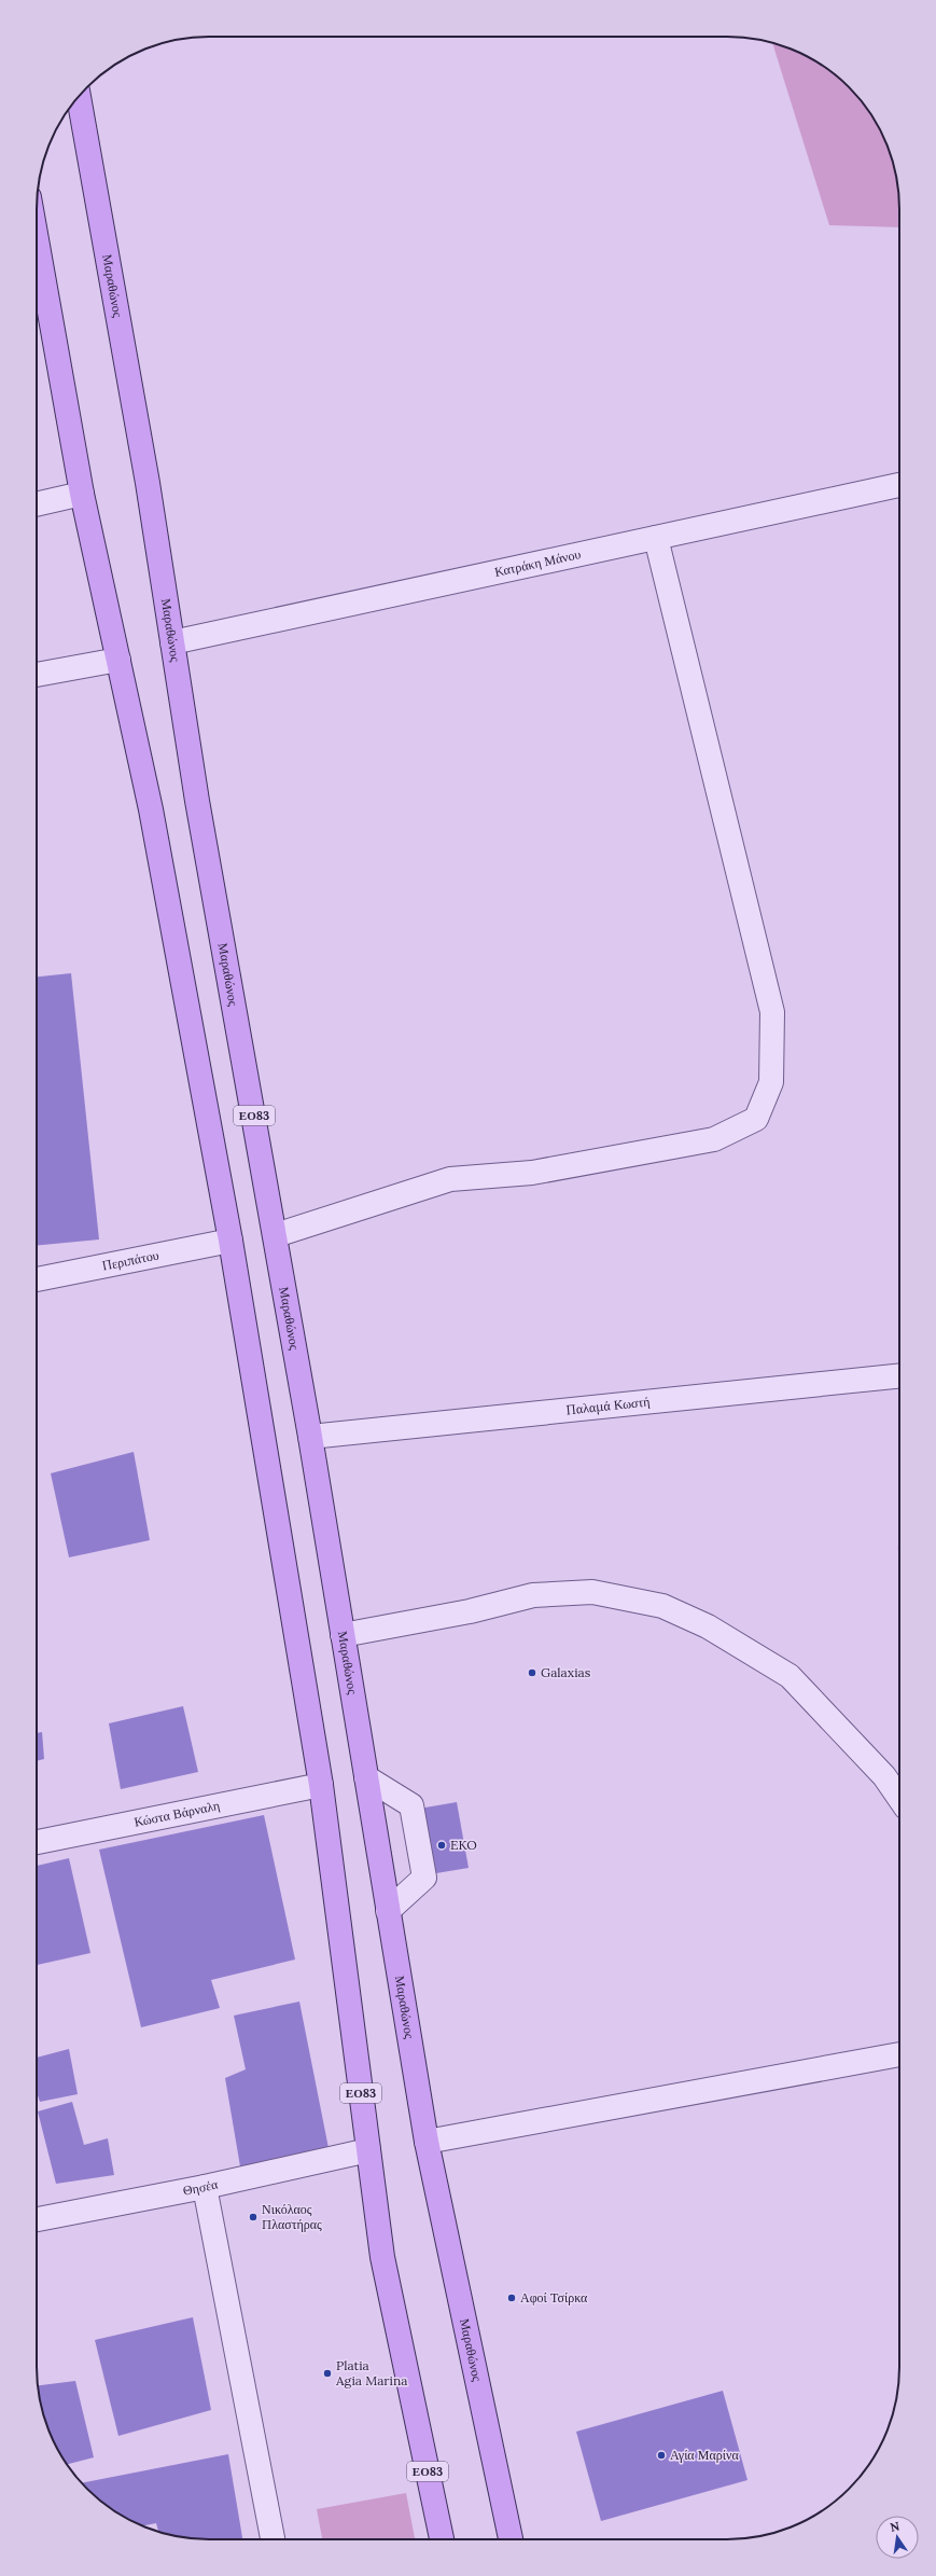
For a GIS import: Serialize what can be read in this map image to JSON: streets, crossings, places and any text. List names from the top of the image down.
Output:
{
  "streets": {
    "main road": ["Μαραθώνος", "ΕΟ83"],
    "street": [
      "Κατράκη Μάνου",
      "Περιπάτου",
      "Παλαμά Κωστή",
      "Κώστα Βάρναλη",
      "Θησέα"
    ]
  },
  "crossings": [
    ["Μαραθώνος", "Κατράκη Μάνου"],
    ["Μαραθώνος", "Παλαμά Κωστή"],
    ["ΕΟ83", "Περιπάτου"],
    ["ΕΟ83", "Κώστα Βάρναλη"],
    ["ΕΟ83", "Θησέα"]
  ],
  "places": [
    "Galaxias",
    "EKO",
    "Νικόλαος Πλαστήρας",
    "Αφοί Τσίρκα",
    "Platia Agia Marina",
    "Αγία Μαρίνα"
  ],
  "north": "top"
}
